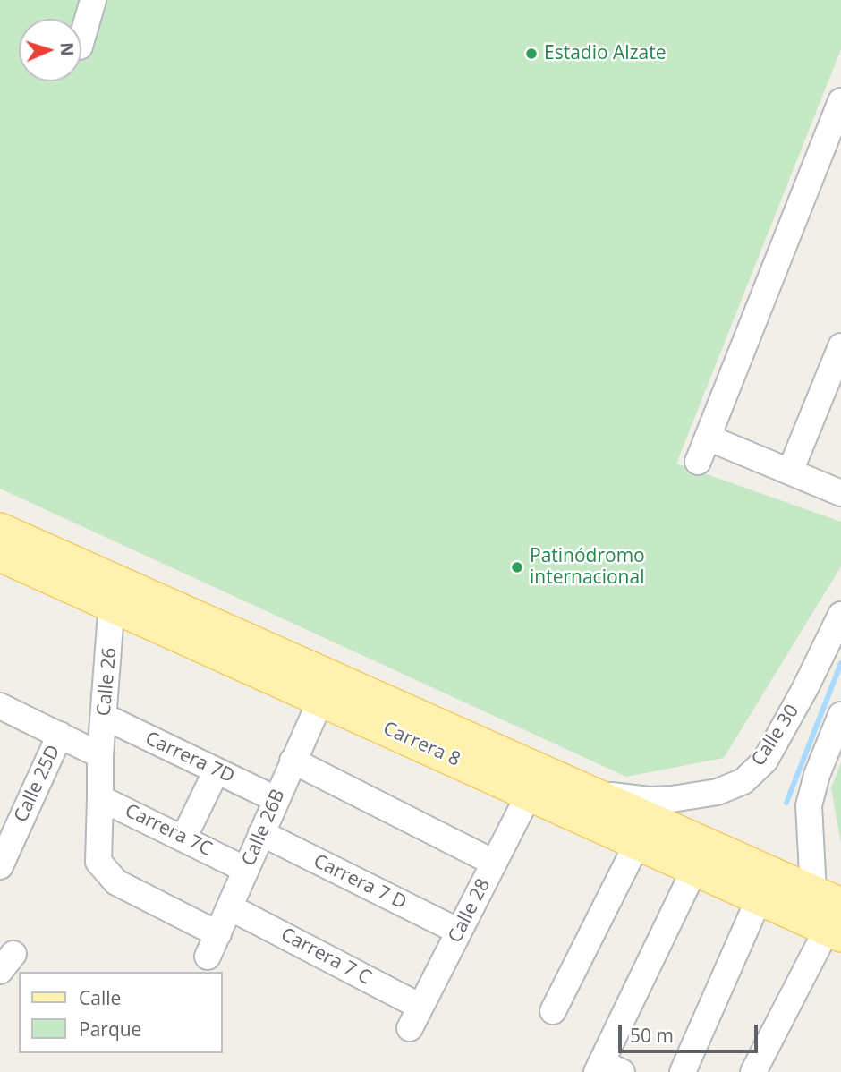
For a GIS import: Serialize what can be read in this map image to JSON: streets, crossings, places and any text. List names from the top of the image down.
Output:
{
  "streets": {
    "main road": ["Carrera 8"],
    "street": [
      "Calle 26",
      "Calle 30",
      "Carrera 7D",
      "Calle 25D",
      "Calle 26B",
      "Carrera 7C",
      "Carrera 7 D",
      "Calle 28",
      "Carrera 7 C"
    ]
  },
  "crossings": [
    ["Calle 26", "Carrera 8"],
    ["Calle 26", "Carrera 7D"],
    ["Calle 26", "Calle 26B"],
    ["Calle 26", "Carrera 7C"],
    ["Calle 30", "Carrera 8"],
    ["Carrera 8", "Calle 26B"],
    ["Carrera 8", "Calle 28"],
    ["Carrera 7D", "Calle 26B"],
    ["Calle 26B", "Carrera 7C"],
    ["Calle 26B", "Carrera 7 D"],
    ["Calle 26B", "Carrera 7 C"],
    ["Carrera 7 D", "Calle 28"],
    ["Calle 28", "Carrera 7 C"]
  ],
  "places": ["Estadio Alzate", "Patinódromo internacional"],
  "legend": ["Calle", "Parque"],
  "scale_bar": "50 m",
  "north": "right"
}
